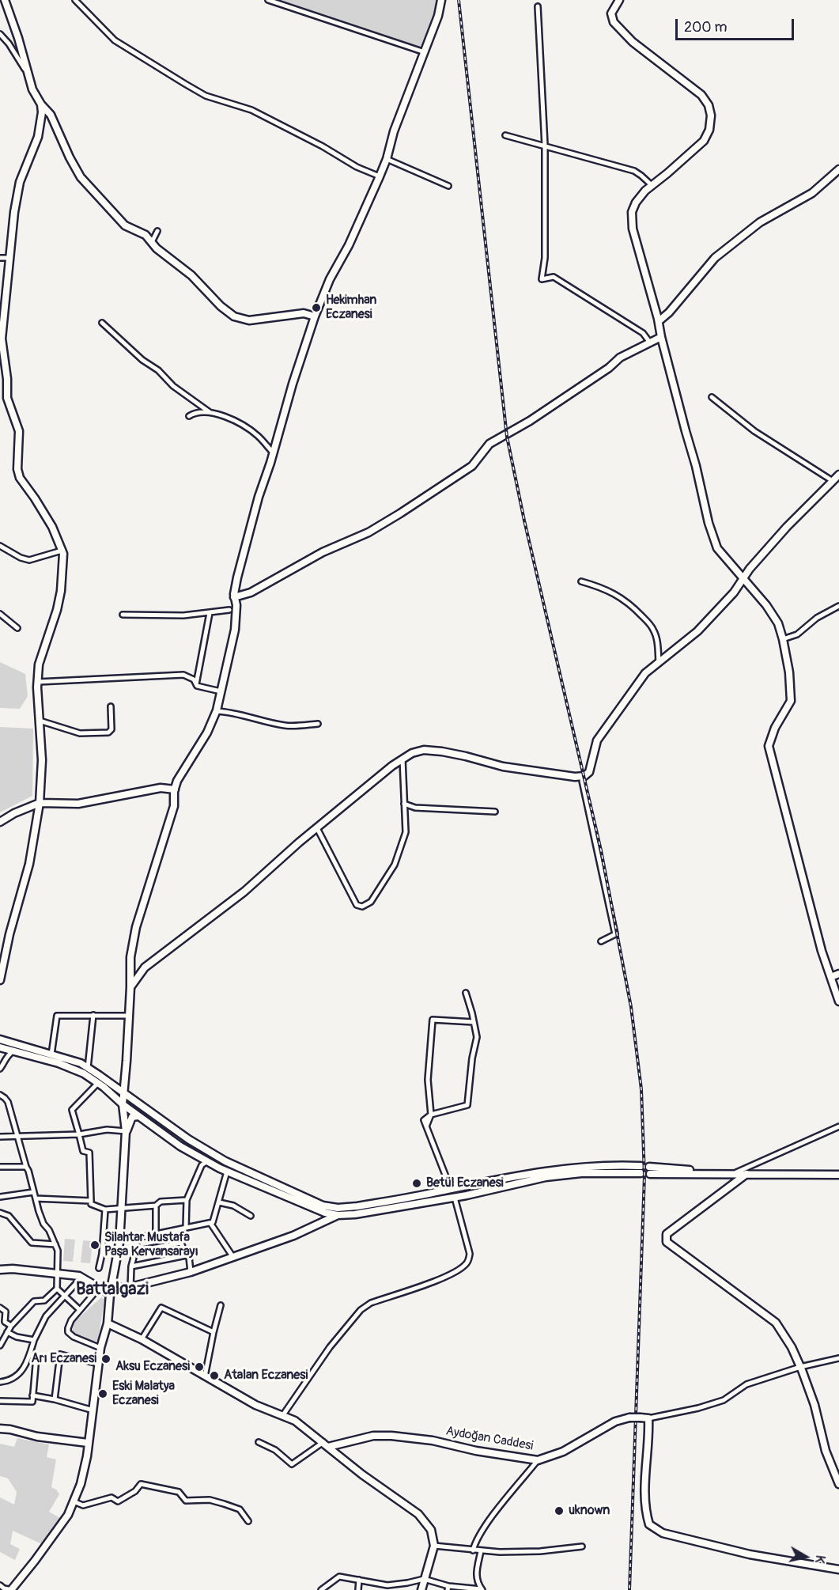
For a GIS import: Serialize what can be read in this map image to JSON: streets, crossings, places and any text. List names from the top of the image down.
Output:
{
  "streets": {
    "street": ["Aydoğan Caddesi"]
  },
  "districts": ["Battalgazi"],
  "places": [
    "Hekimhan Eczanesi",
    "Betül Eczanesi",
    "Silahtar Mustafa Paşa Kervansarayı",
    "Arı Eczanesi",
    "Aksu Eczanesi",
    "Atalan Eczanesi",
    "Eski Malatya Eczanesi",
    "uknown"
  ],
  "scale_bar": "200 m",
  "north": "right"
}
